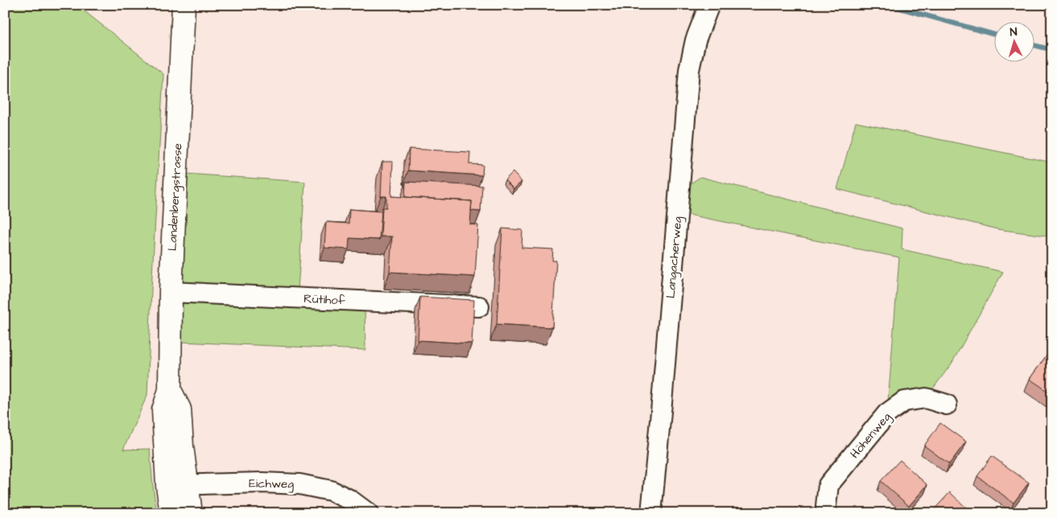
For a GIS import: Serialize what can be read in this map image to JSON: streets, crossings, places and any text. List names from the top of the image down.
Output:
{
  "streets": {
    "street": [
      "Landenbergstrasse",
      "Langacherweg",
      "Rütihof",
      "Höhenweg",
      "Eichweg"
    ]
  },
  "crossings": [
    ["Landenbergstrasse", "Rütihof"],
    ["Landenbergstrasse", "Eichweg"]
  ],
  "north": "top"
}
